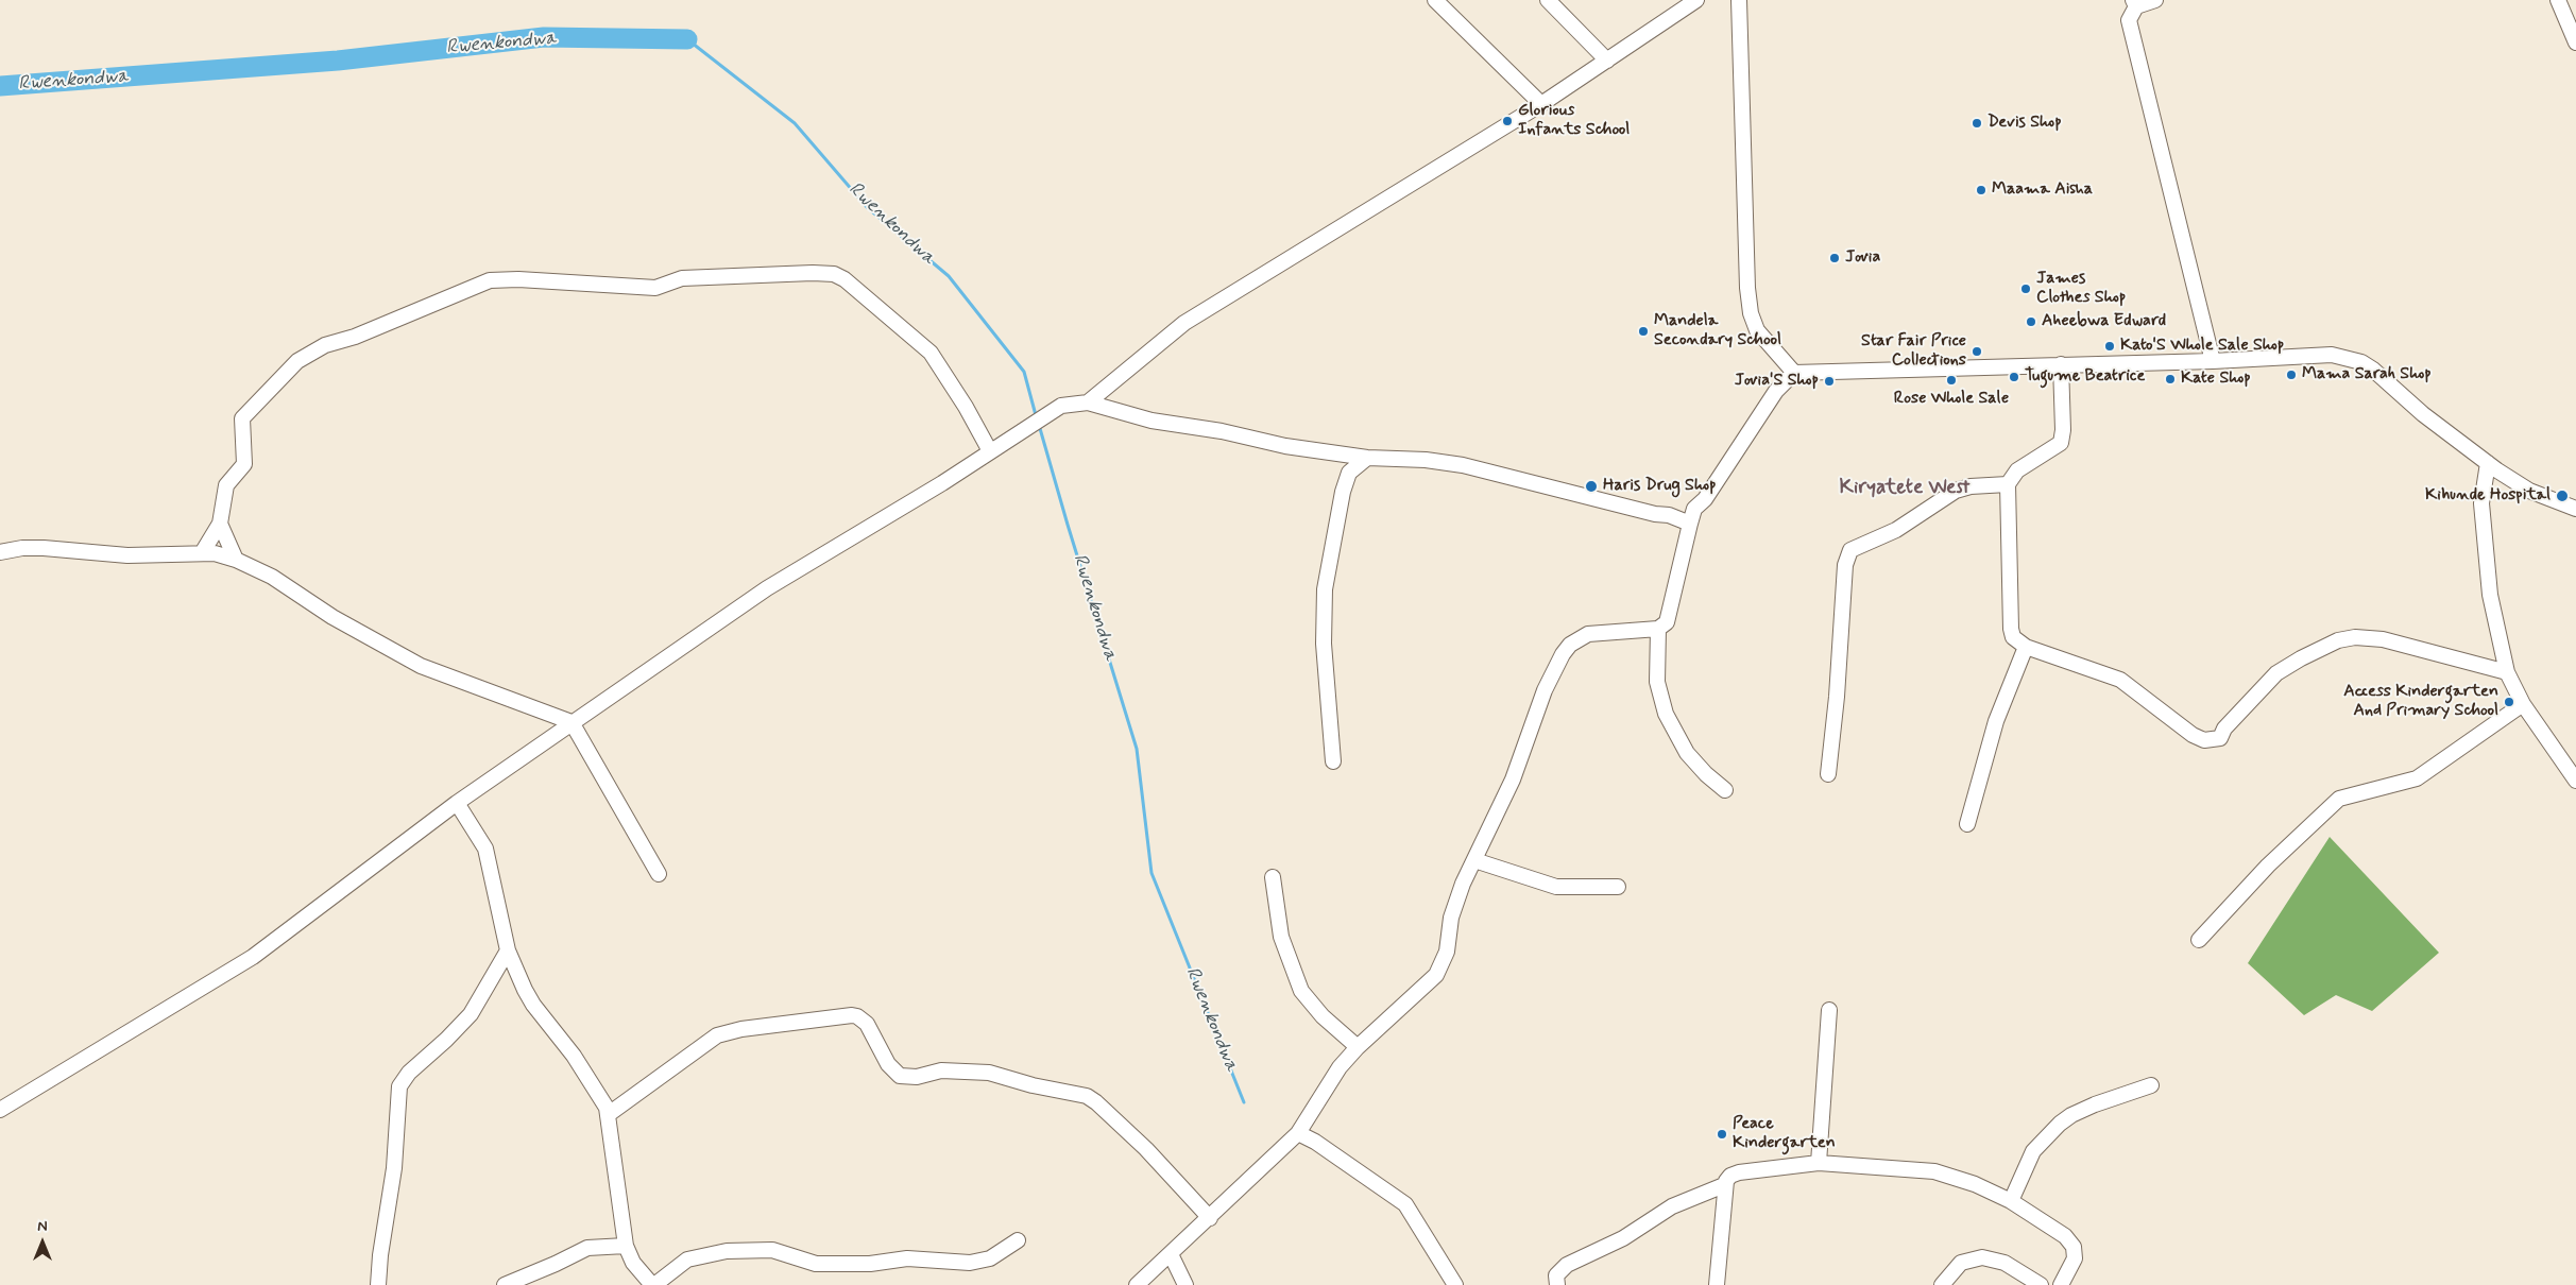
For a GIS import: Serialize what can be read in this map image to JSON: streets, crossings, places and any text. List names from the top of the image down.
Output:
{
  "districts": ["Kiryatete West"],
  "water": ["Rwenkondwa"],
  "places": [
    "Glorious Infants School",
    "Devis Shop",
    "Maama Aisha",
    "Jovia",
    "James Clothes Shop",
    "Aheebwa Edward",
    "Mandela Secondary School",
    "Kato'S Whole Sale Shop",
    "Star Fair Price Collections",
    "Mama Sarah Shop",
    "Tugume Beatrice",
    "Kate Shop",
    "Rose Whole Sale",
    "Jovia'S Shop",
    "Haris Drug Shop",
    "Kihunde Hospital",
    "Access Kindergarten And Primary School",
    "Peace Kindergarten"
  ],
  "north": "top"
}
